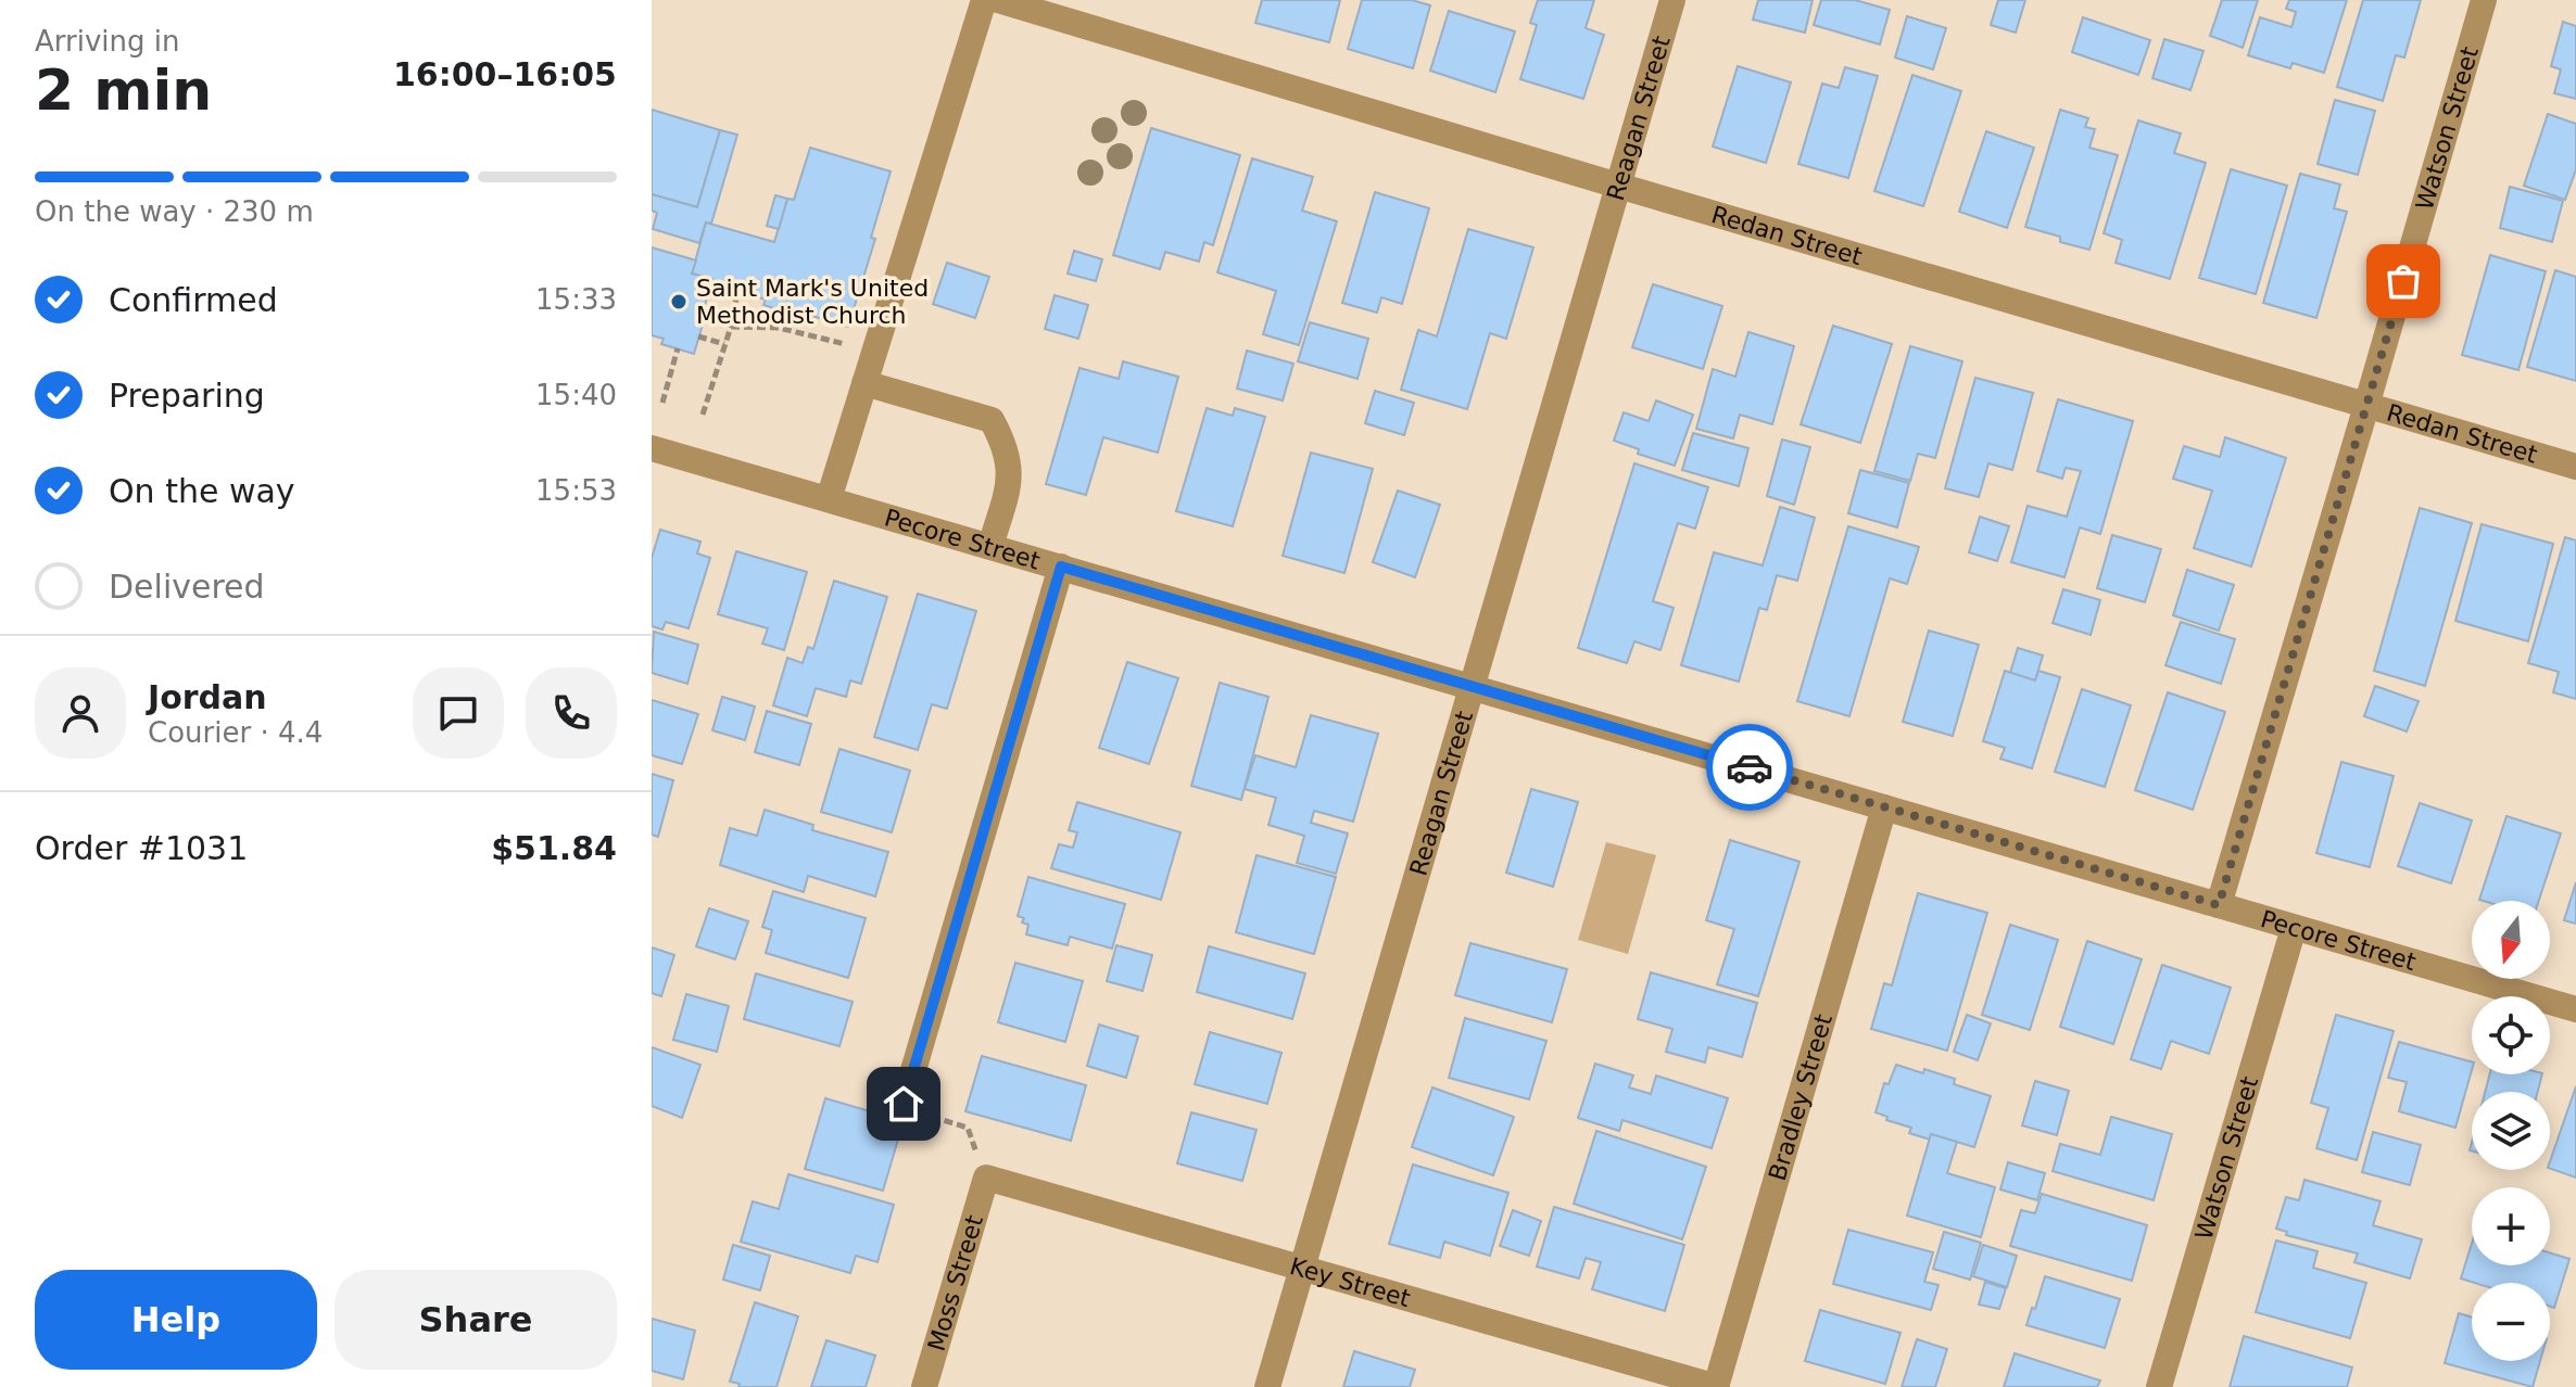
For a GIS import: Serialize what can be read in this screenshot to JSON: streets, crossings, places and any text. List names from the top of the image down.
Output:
{
  "streets": {
    "street": [
      "Reagan Street",
      "Watson Street",
      "Redan Street",
      "Pecore Street",
      "Bradley Street",
      "Key Street",
      "Moss Street"
    ]
  },
  "crossings": [
    ["Reagan Street", "Redan Street"],
    ["Reagan Street", "Pecore Street"],
    ["Reagan Street", "Key Street"],
    ["Watson Street", "Redan Street"],
    ["Watson Street", "Pecore Street"],
    ["Pecore Street", "Bradley Street"],
    ["Bradley Street", "Key Street"],
    ["Key Street", "Moss Street"]
  ],
  "places": ["Saint Mark's United Methodist Church"],
  "north": "bottom",
  "page": {
    "heading": ["2 min", "Arriving in", "16:00–16:05"],
    "panel": [
      "Jordan",
      "Courier · 4.4",
      "Order #1031",
      "$51.84"
    ],
    "bar": "On the way · 230 m",
    "list": [
      ["Confirmed", "15:33"],
      ["Preparing", "15:40"],
      ["On the way", "15:53"],
      "Delivered"
    ],
    "map_buttons": ["+", "−"],
    "buttons": ["Help", "Share"]
  }
}
